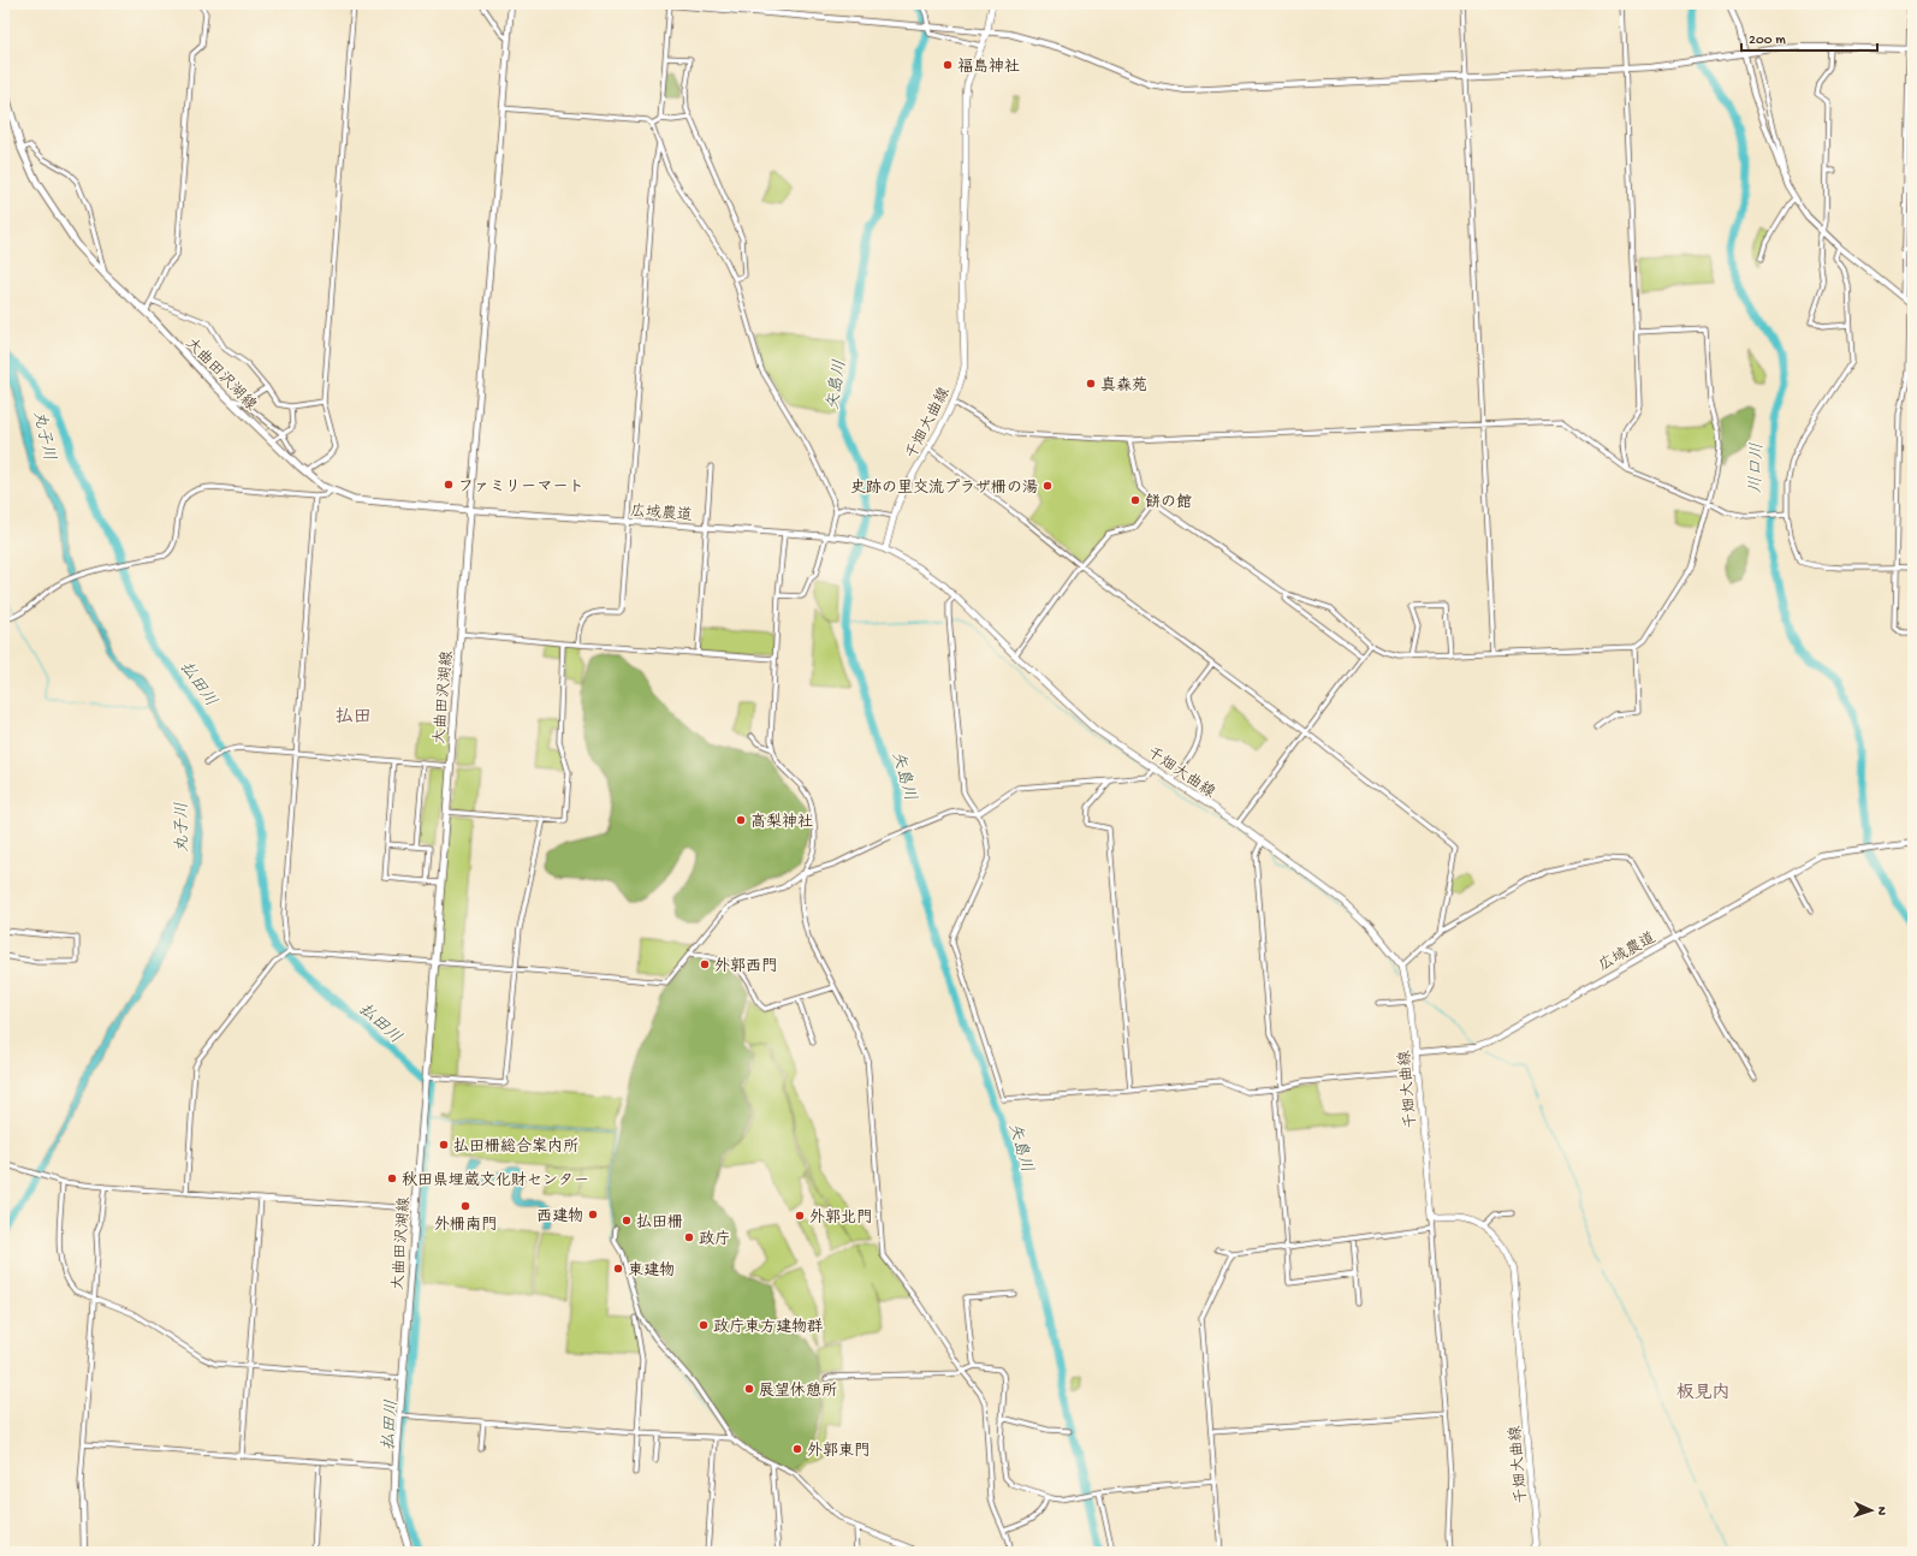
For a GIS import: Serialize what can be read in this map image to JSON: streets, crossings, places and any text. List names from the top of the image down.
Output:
{
  "streets": {
    "main road": ["大曲田沢湖線", "千畑大曲線"],
    "street": ["広域農道"]
  },
  "crossings": [
    ["大曲田沢湖線", "広域農道"],
    ["千畑大曲線", "広域農道"]
  ],
  "districts": ["払田", "板見内"],
  "water": [
    "矢島川",
    "丸子川",
    "川口川",
    "払田川"
  ],
  "places": [
    "福島神社",
    "真森苑",
    "ファミリーマート",
    "史跡の里交流プラザ柵の湯",
    "餅の館",
    "高梨神社",
    "外郭西門",
    "払田柵総合案内所",
    "秋田県埋蔵文化財センター",
    "外柵南門",
    "西建物",
    "外郭北門",
    "払田柵",
    "政庁",
    "東建物",
    "政庁東方建物群",
    "展望休憩所",
    "外郭東門"
  ],
  "scale_bar": "200 m",
  "north": "right"
}
